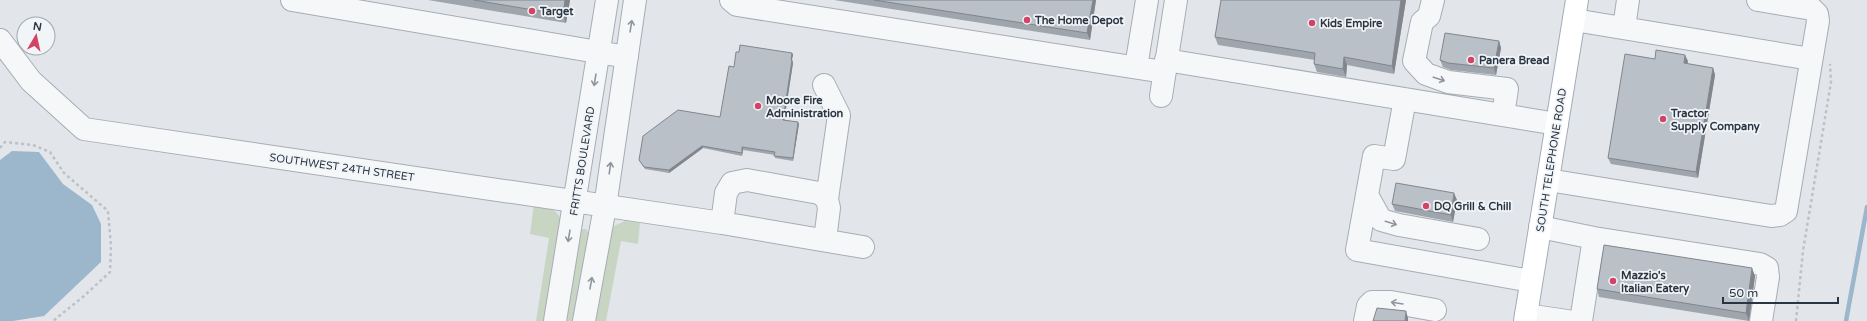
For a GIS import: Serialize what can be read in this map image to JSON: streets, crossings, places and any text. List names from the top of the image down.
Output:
{
  "streets": {
    "main road": ["SOUTH TELEPHONE ROAD"],
    "street": ["FRITTS BOULEVARD", "SOUTHWEST 24TH STREET"]
  },
  "crossings": [
    ["FRITTS BOULEVARD", "SOUTHWEST 24TH STREET"]
  ],
  "places": [
    "Target",
    "The Home Depot",
    "Kids Empire",
    "Panera Bread",
    "Moore Fire Administration",
    "Tractor Supply Company",
    "DQ Grill & Chill",
    "Mazzio's Italian Eatery"
  ],
  "scale_bar": "50 m",
  "north": "top"
}
